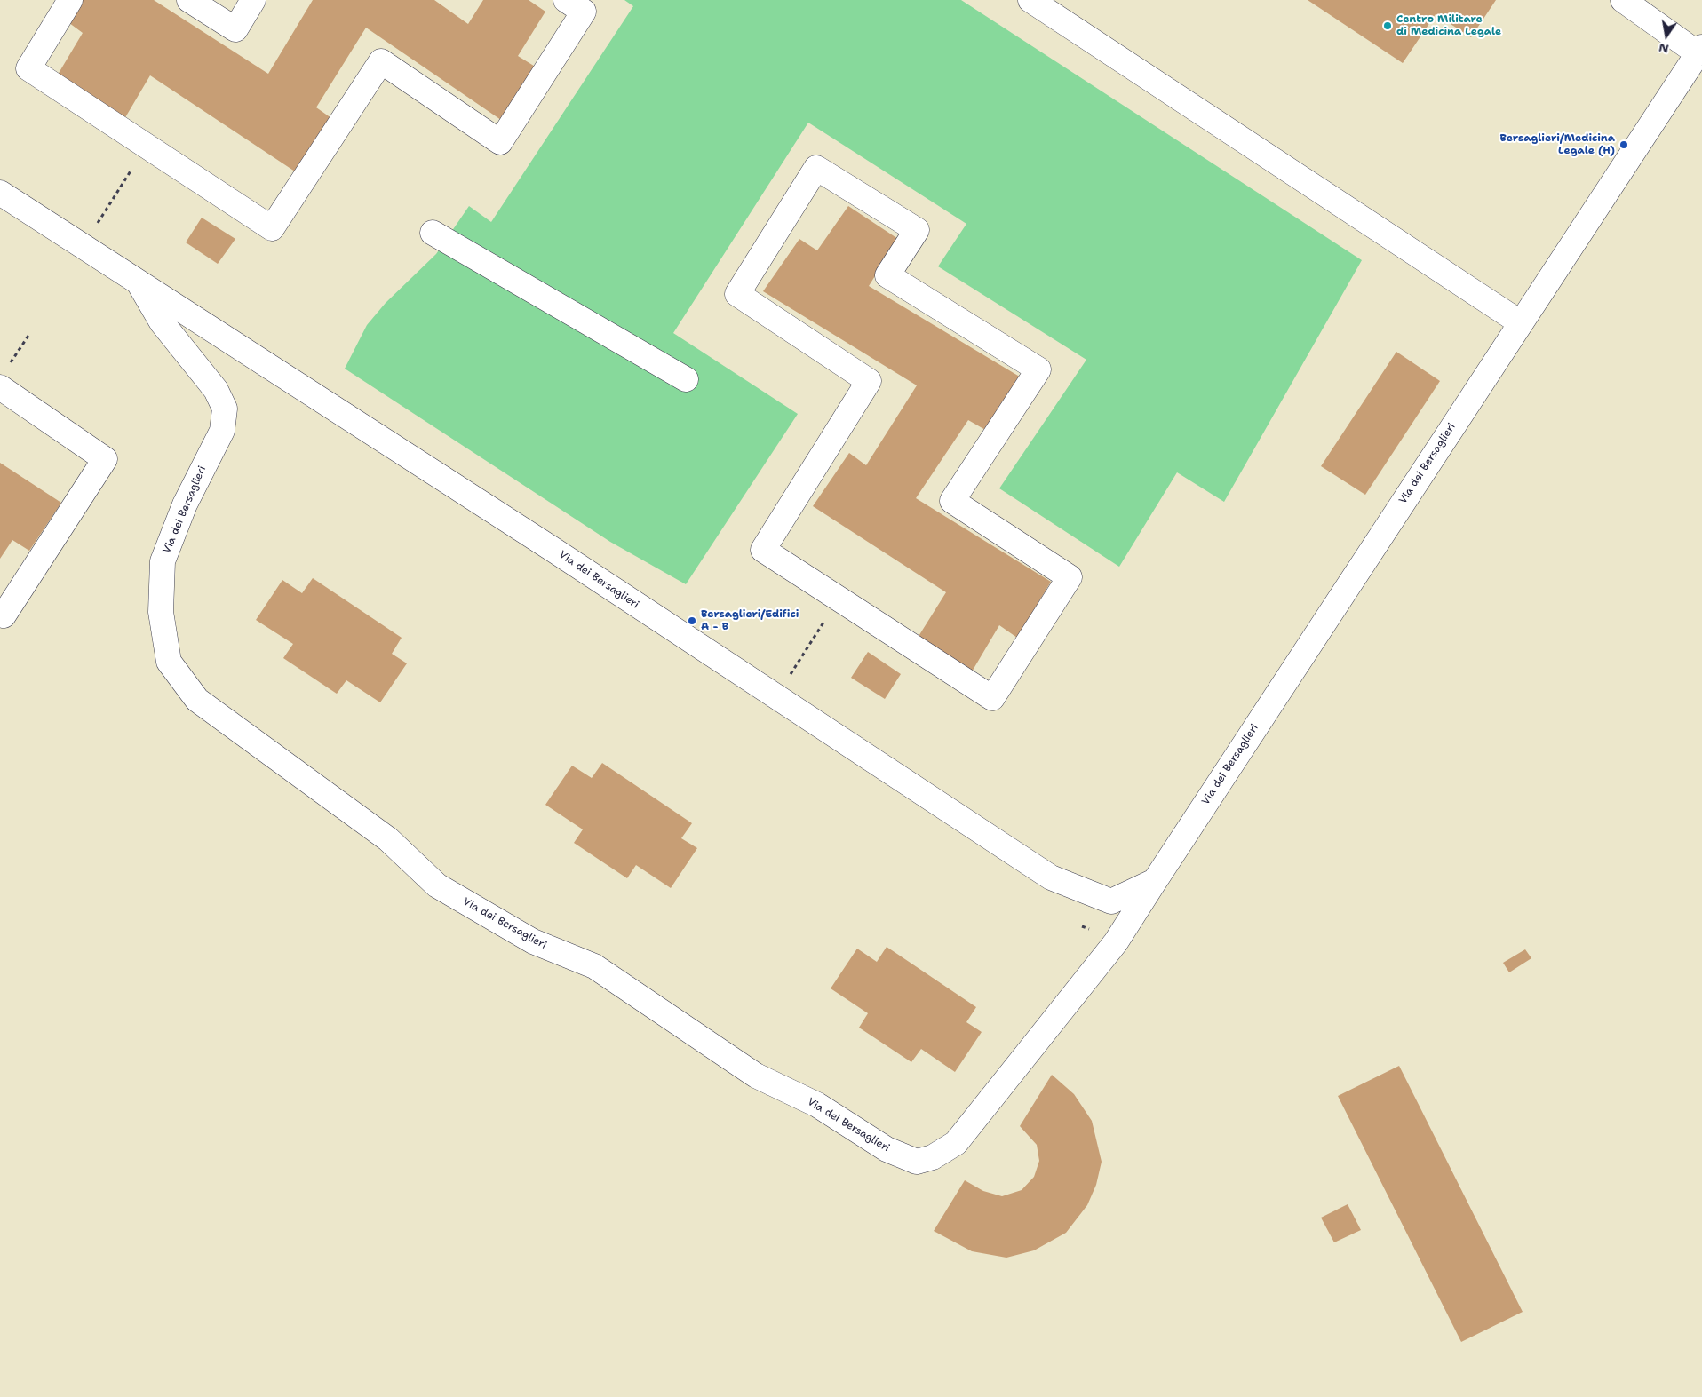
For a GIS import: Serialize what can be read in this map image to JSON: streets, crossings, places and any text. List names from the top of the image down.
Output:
{
  "streets": {
    "street": ["Via dei Bersaglieri"]
  },
  "places": ["Centro Militare di Medicina Legale", "Bersaglieri/Medicina Legale (H)", "Bersaglieri/Edifici A - B"],
  "north": "bottom"
}
